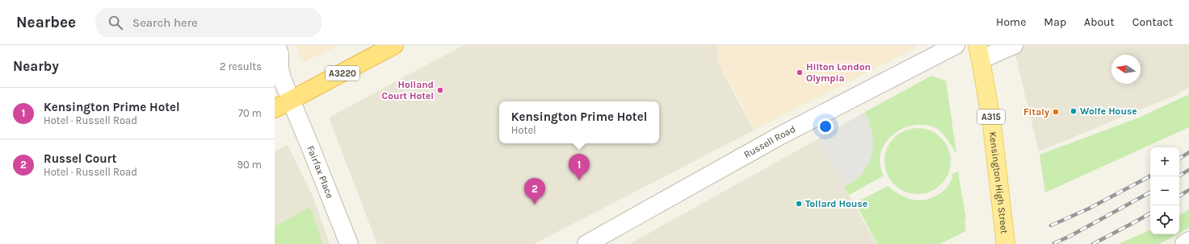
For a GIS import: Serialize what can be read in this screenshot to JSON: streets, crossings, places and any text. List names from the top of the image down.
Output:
{
  "streets": {
    "highway": ["A3220"],
    "main road": ["A315", "Kensington High Street"],
    "street": ["Russell Road", "Fairfax Place"]
  },
  "crossings": [
    ["A3220", "Fairfax Place"]
  ],
  "places": [
    "Hilton London Olympia",
    "Holland Court Hotel",
    "Wolfe House",
    "Fitaly",
    "Tollard House"
  ],
  "north": "left",
  "page": {
    "header": "Nearbee",
    "search": "Search here",
    "nav": [
      "Home",
      "Map",
      "About",
      "Contact"
    ],
    "heading": ["Nearby", "2 results"],
    "list": [
      {
        "mark": "1",
        "name": "Kensington Prime Hotel",
        "note": "Hotel · Russell Road",
        "value": "70 m"
      },
      {
        "mark": "2",
        "name": "Russel Court",
        "note": "Hotel · Russell Road",
        "value": "90 m"
      }
    ],
    "popup": ["Kensington Prime Hotel", "Hotel"],
    "map_buttons": ["+", "−"],
    "pins": ["1", "2"]
  }
}
